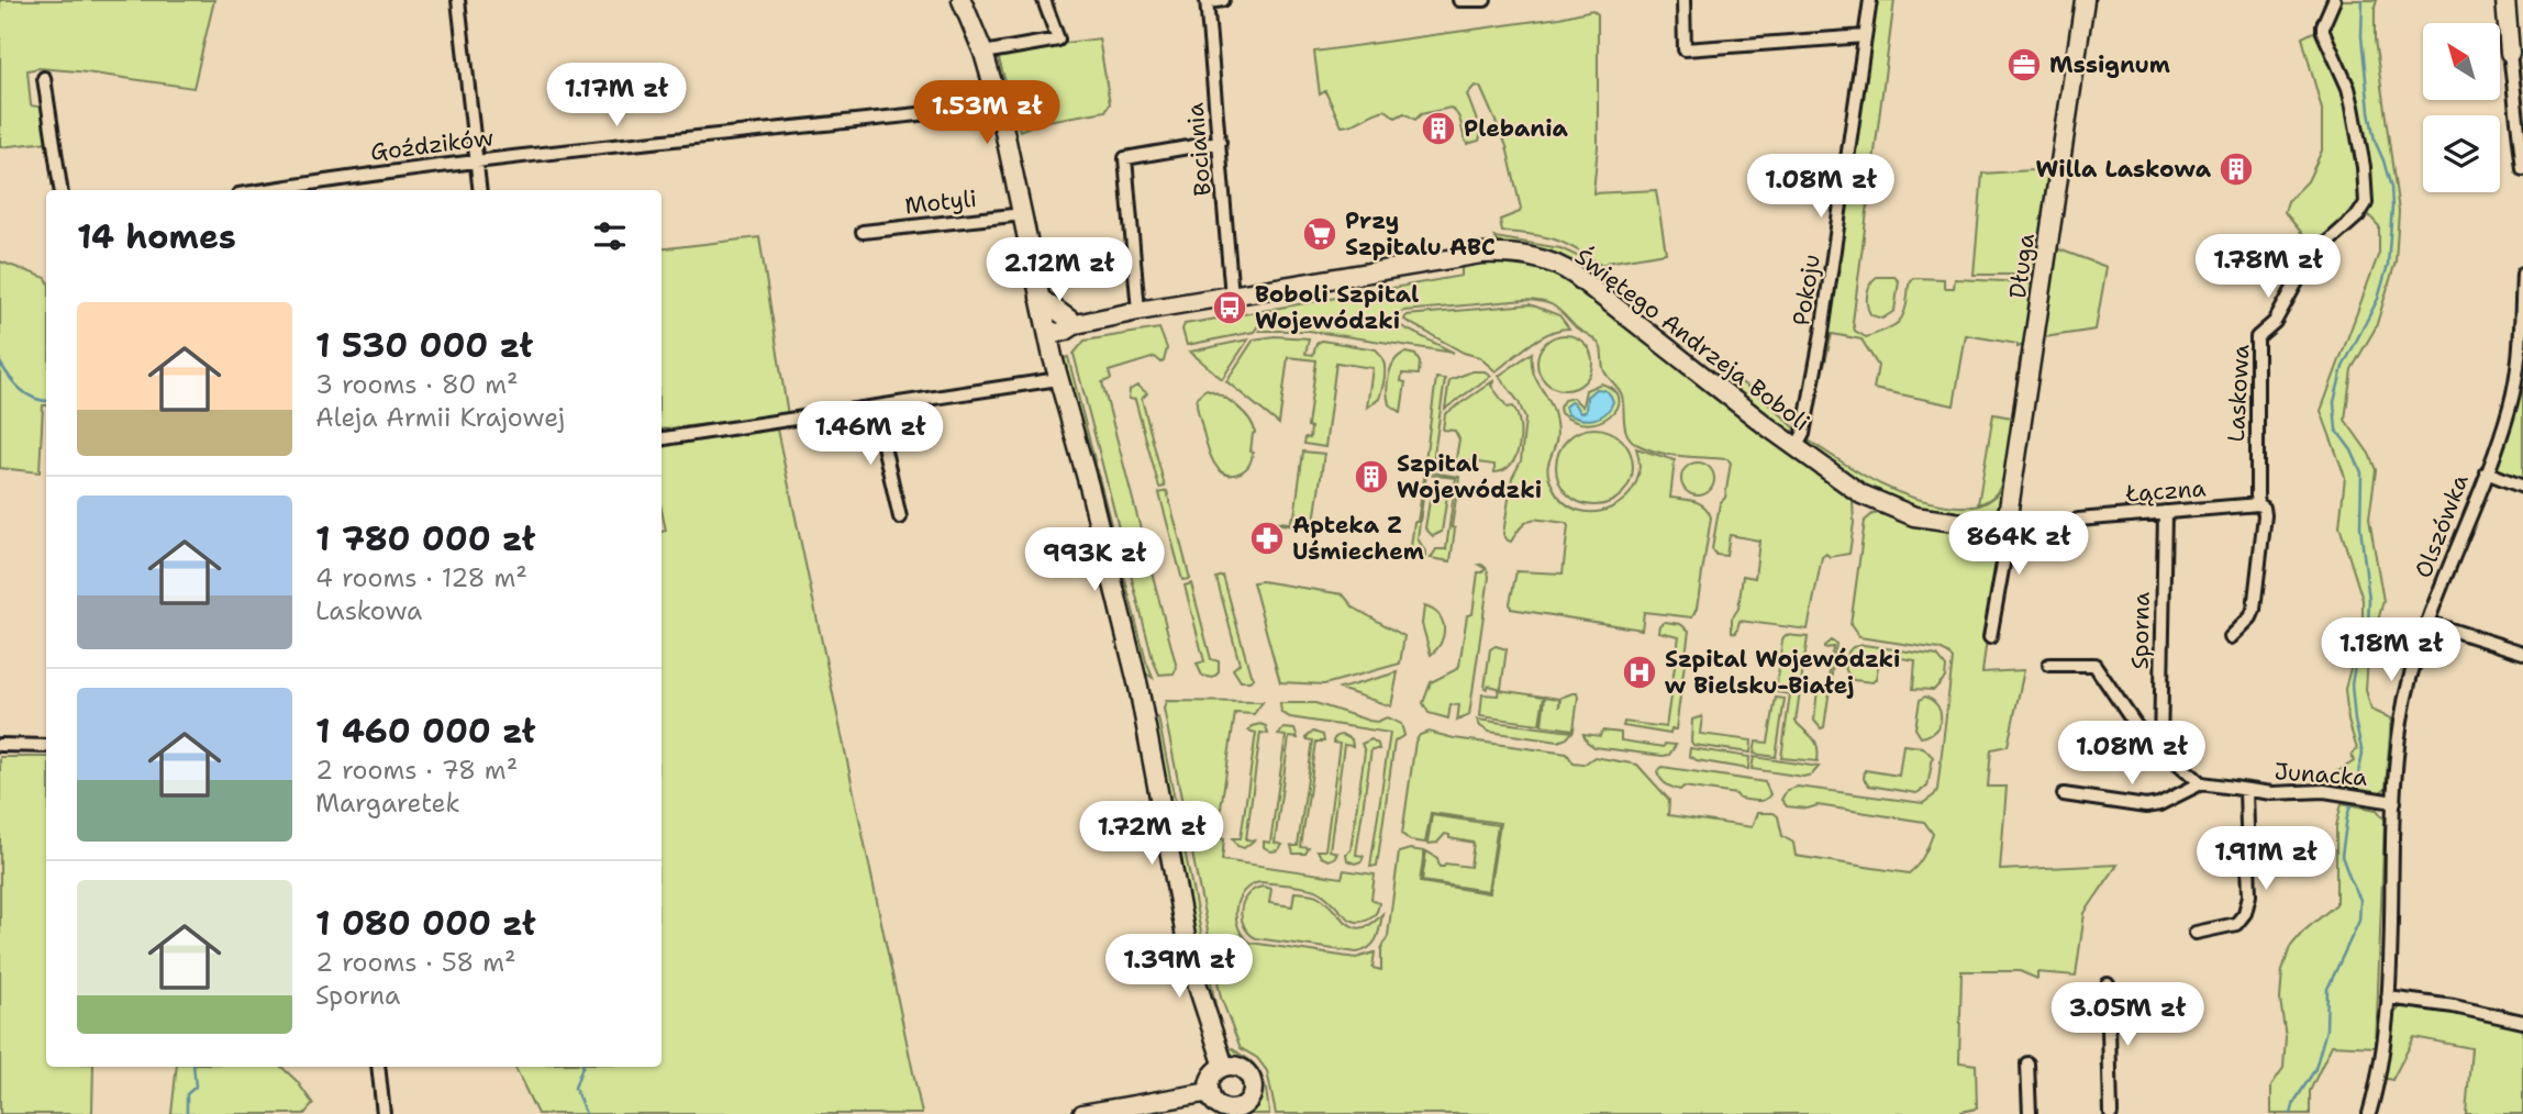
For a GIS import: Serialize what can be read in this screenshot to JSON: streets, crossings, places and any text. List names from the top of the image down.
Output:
{
  "streets": {
    "street": [
      "Goździków",
      "Bociania",
      "Motyli",
      "Długa",
      "Pokoju",
      "Świętego Andrzeja Boboli",
      "Laskowa",
      "Łączna",
      "Olszówka",
      "Sporna",
      "Junacka"
    ]
  },
  "crossings": [
    ["Bociania", "Świętego Andrzeja Boboli"],
    ["Długa", "Świętego Andrzeja Boboli"],
    ["Pokoju", "Świętego Andrzeja Boboli"],
    ["Laskowa", "Łączna"],
    ["Łączna", "Sporna"],
    ["Olszówka", "Junacka"],
    ["Sporna", "Junacka"]
  ],
  "places": {
    "office": ["Mssignum"],
    "building": ["Plebania", "Willa Laskowa", "Szpital Wojewódzki"],
    "supermarket": ["Przy Szpitalu ABC"],
    "bus stop": ["Boboli Szpital Wojewódzki"],
    "pharmacy": ["Apteka Z Uśmiechem"],
    "hospital": ["Szpital Wojewódzki w Bielsku-Białej"]
  },
  "north": "top left",
  "page": {
    "price": [
      "1.17M zł",
      "1.53M zł",
      "1.08M zł",
      "1.78M zł",
      "2.12M zł",
      "1.46M zł",
      "864K zł",
      "993K zł",
      "1.18M zł",
      "1.08M zł",
      "1.72M zł",
      "1.91M zł",
      "1.39M zł",
      "3.05M zł"
    ],
    "heading": "14 homes",
    "list": [
      {
        "name": "1 530 000 zł",
        "note": "3 rooms · 80 m² · Aleja Armii Krajowej"
      },
      {
        "name": "1 780 000 zł",
        "note": "4 rooms · 128 m² · Laskowa"
      },
      {
        "name": "1 460 000 zł",
        "note": "2 rooms · 78 m² · Margaretek"
      },
      {
        "name": "1 080 000 zł",
        "note": "2 rooms · 58 m² · Sporna"
      }
    ]
  }
}
